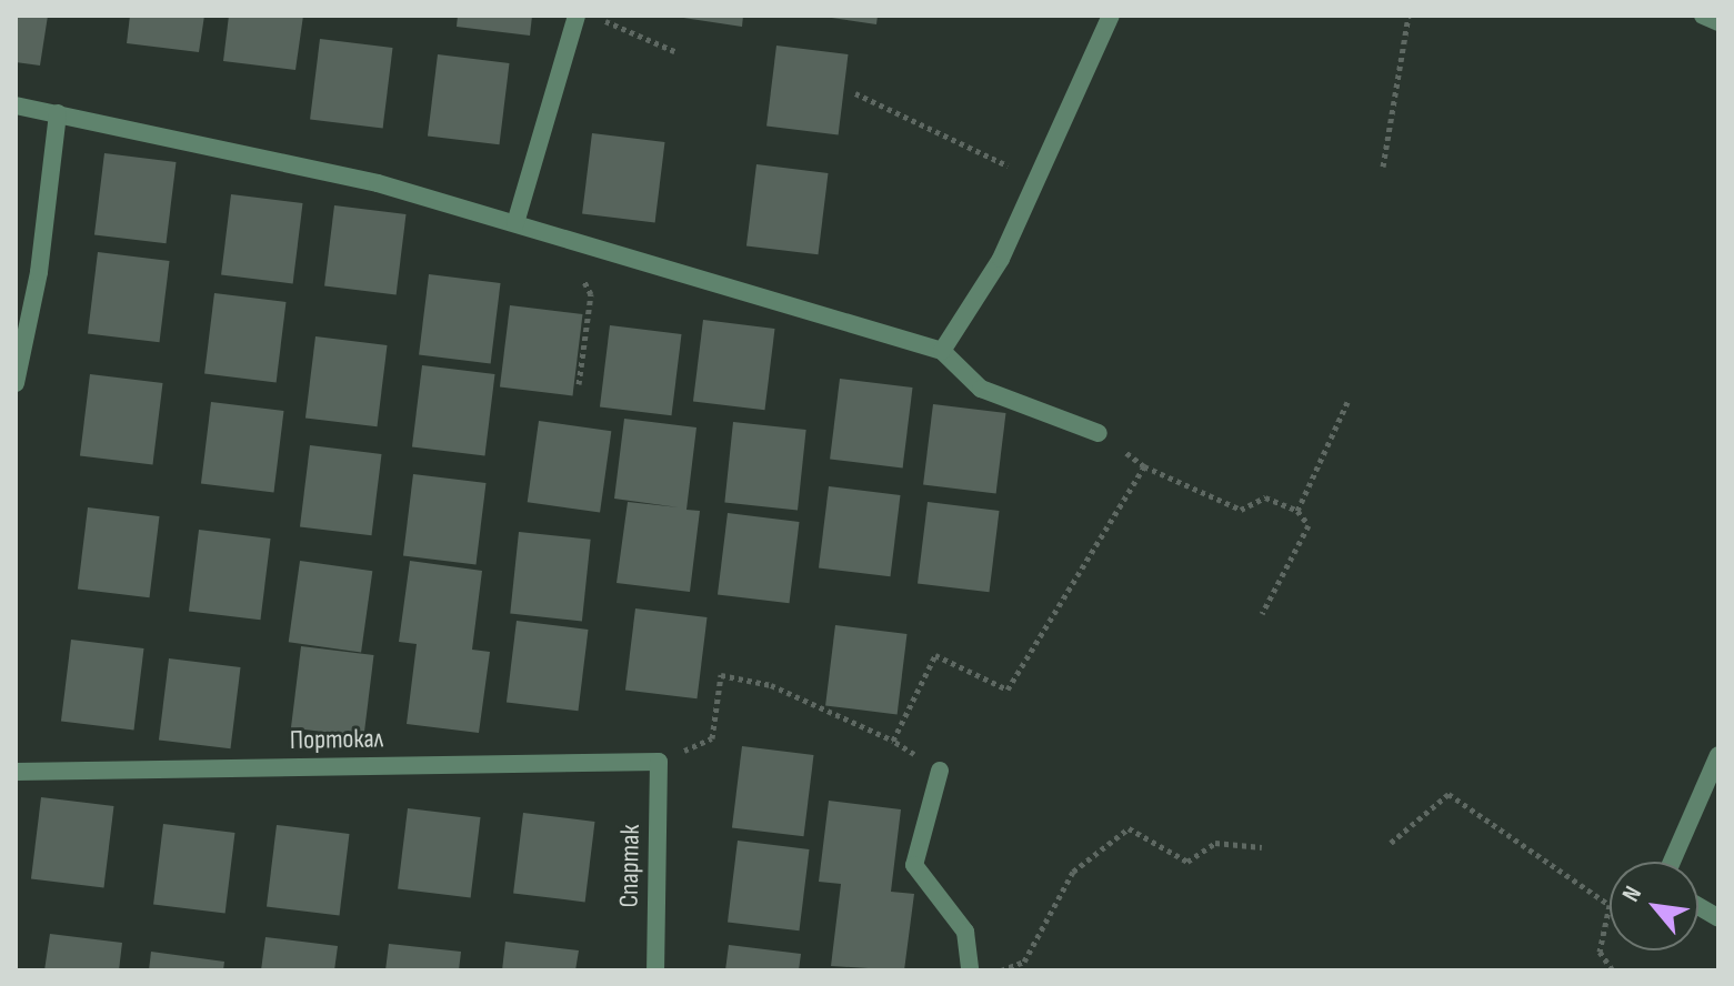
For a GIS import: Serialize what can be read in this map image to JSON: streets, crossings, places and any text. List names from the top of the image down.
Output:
{
  "streets": {
    "street": ["Портокал", "Спартак"]
  },
  "crossings": [
    ["Портокал", "Спартак"]
  ],
  "north": "top left"
}
